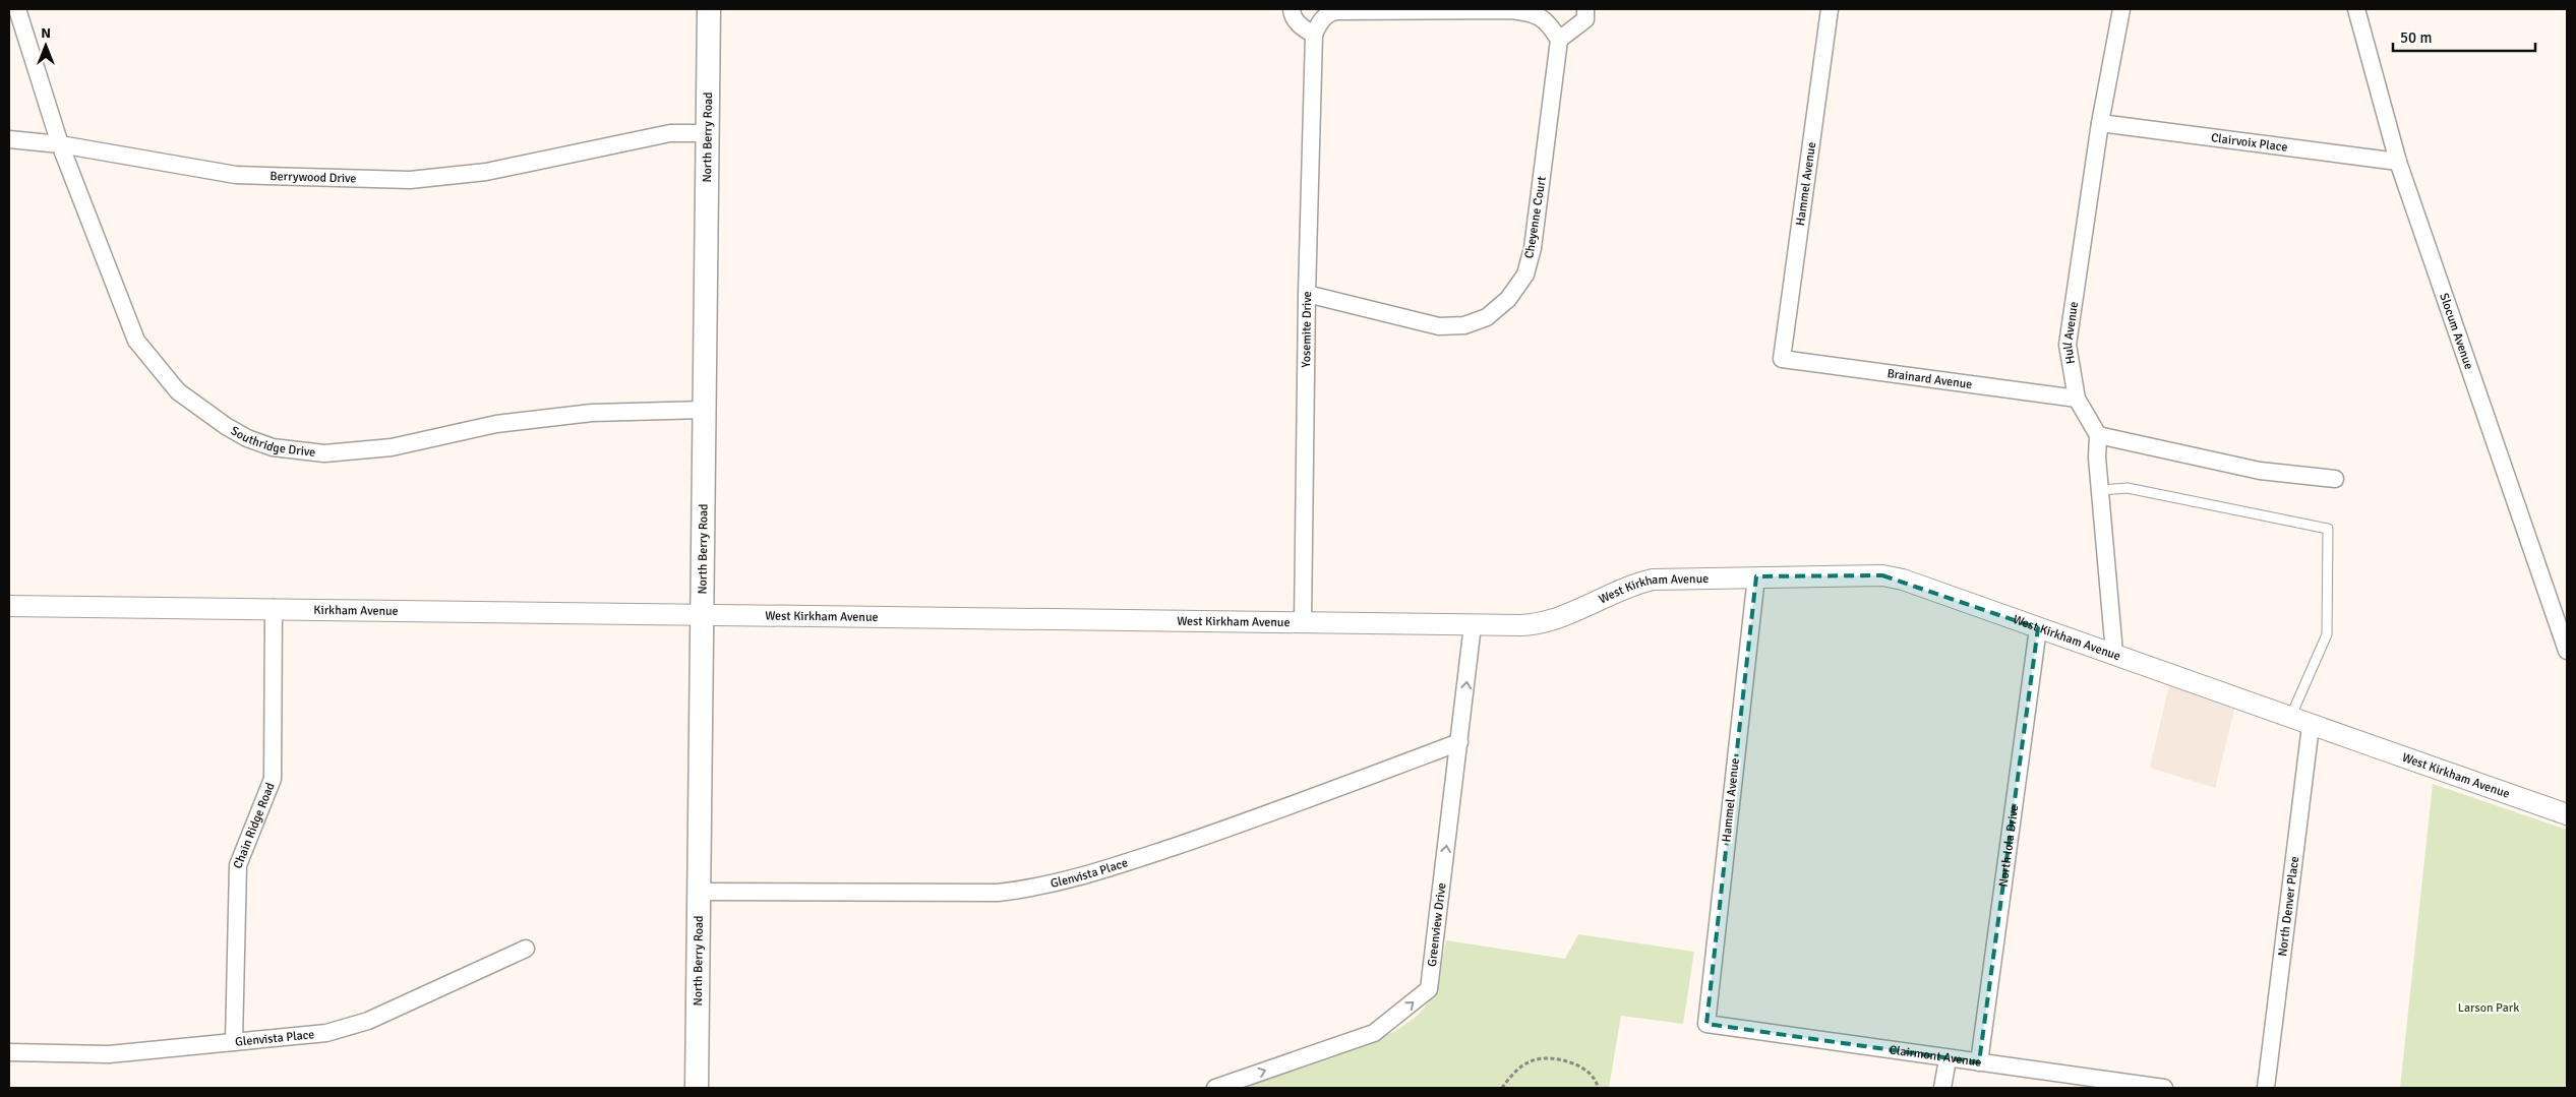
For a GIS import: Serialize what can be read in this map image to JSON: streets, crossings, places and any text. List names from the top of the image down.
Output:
{
  "streets": {
    "main road": ["North Berry Road"],
    "street": [
      "Clairvoix Place",
      "Berrywood Drive",
      "Hammel Avenue",
      "Cheyenne Court",
      "Yosemite Drive",
      "Slocum Avenue",
      "Hull Avenue",
      "Brainard Avenue",
      "Southridge Drive",
      "West Kirkham Avenue",
      "Kirkham Avenue",
      "Chain Ridge Road",
      "North Iola Drive",
      "Glenvista Place",
      "North Denver Place",
      "Greenview Drive",
      "Clairmont Avenue"
    ]
  },
  "crossings": [
    ["North Berry Road", "Berrywood Drive"],
    ["North Berry Road", "Southridge Drive"],
    ["North Berry Road", "West Kirkham Avenue"],
    ["North Berry Road", "Kirkham Avenue"],
    ["North Berry Road", "Glenvista Place"],
    ["Clairvoix Place", "Slocum Avenue"],
    ["Clairvoix Place", "Hull Avenue"],
    ["Berrywood Drive", "Southridge Drive"],
    ["Hammel Avenue", "Brainard Avenue"],
    ["Hammel Avenue", "West Kirkham Avenue"],
    ["Hammel Avenue", "Clairmont Avenue"],
    ["Cheyenne Court", "Yosemite Drive"],
    ["Yosemite Drive", "West Kirkham Avenue"],
    ["Hull Avenue", "Brainard Avenue"],
    ["Hull Avenue", "West Kirkham Avenue"],
    ["West Kirkham Avenue", "Kirkham Avenue"],
    ["West Kirkham Avenue", "North Iola Drive"],
    ["West Kirkham Avenue", "North Denver Place"],
    ["West Kirkham Avenue", "Greenview Drive"],
    ["Kirkham Avenue", "Chain Ridge Road"],
    ["Chain Ridge Road", "Glenvista Place"],
    ["North Iola Drive", "Clairmont Avenue"],
    ["Glenvista Place", "Greenview Drive"]
  ],
  "one_way": ["Greenview Drive"],
  "parks": ["Larson Park"],
  "scale_bar": "50 m",
  "north": "top"
}
